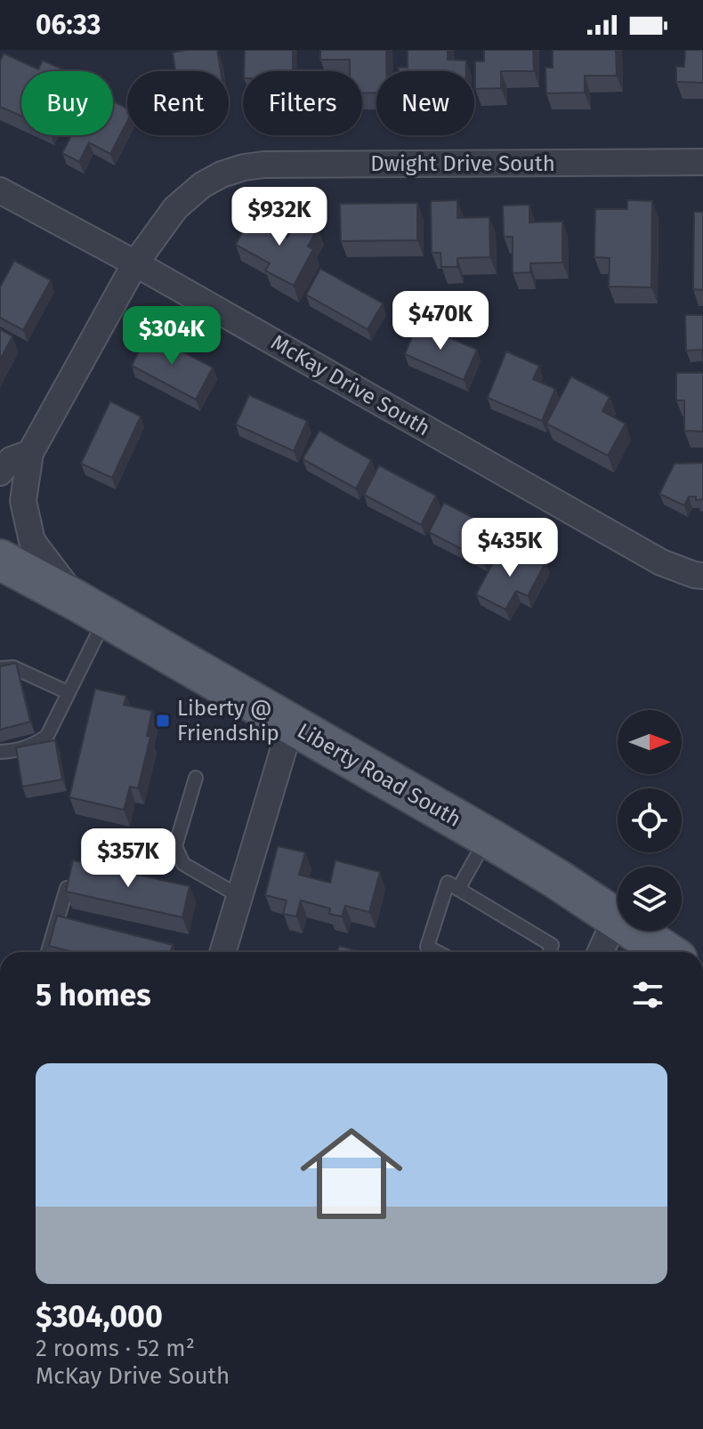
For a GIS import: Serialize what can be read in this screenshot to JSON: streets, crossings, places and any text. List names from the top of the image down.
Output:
{
  "streets": {
    "main road": ["Liberty Road South"],
    "street": ["Dwight Drive South", "McKay Drive South"]
  },
  "crossings": [
    ["Dwight Drive South", "McKay Drive South"]
  ],
  "places": {
    "transit": ["Liberty @ Friendship"]
  },
  "north": "right",
  "page": {
    "status": "06:33",
    "chip": [
      "Buy",
      "Rent",
      "Filters",
      "New"
    ],
    "price": [
      "$932K",
      "$470K",
      "$304K",
      "$435K",
      "$357K"
    ],
    "heading": "5 homes",
    "list": [
      {
        "name": "$304,000",
        "note": "2 rooms · 52 m² · McKay Drive South"
      }
    ]
  }
}
